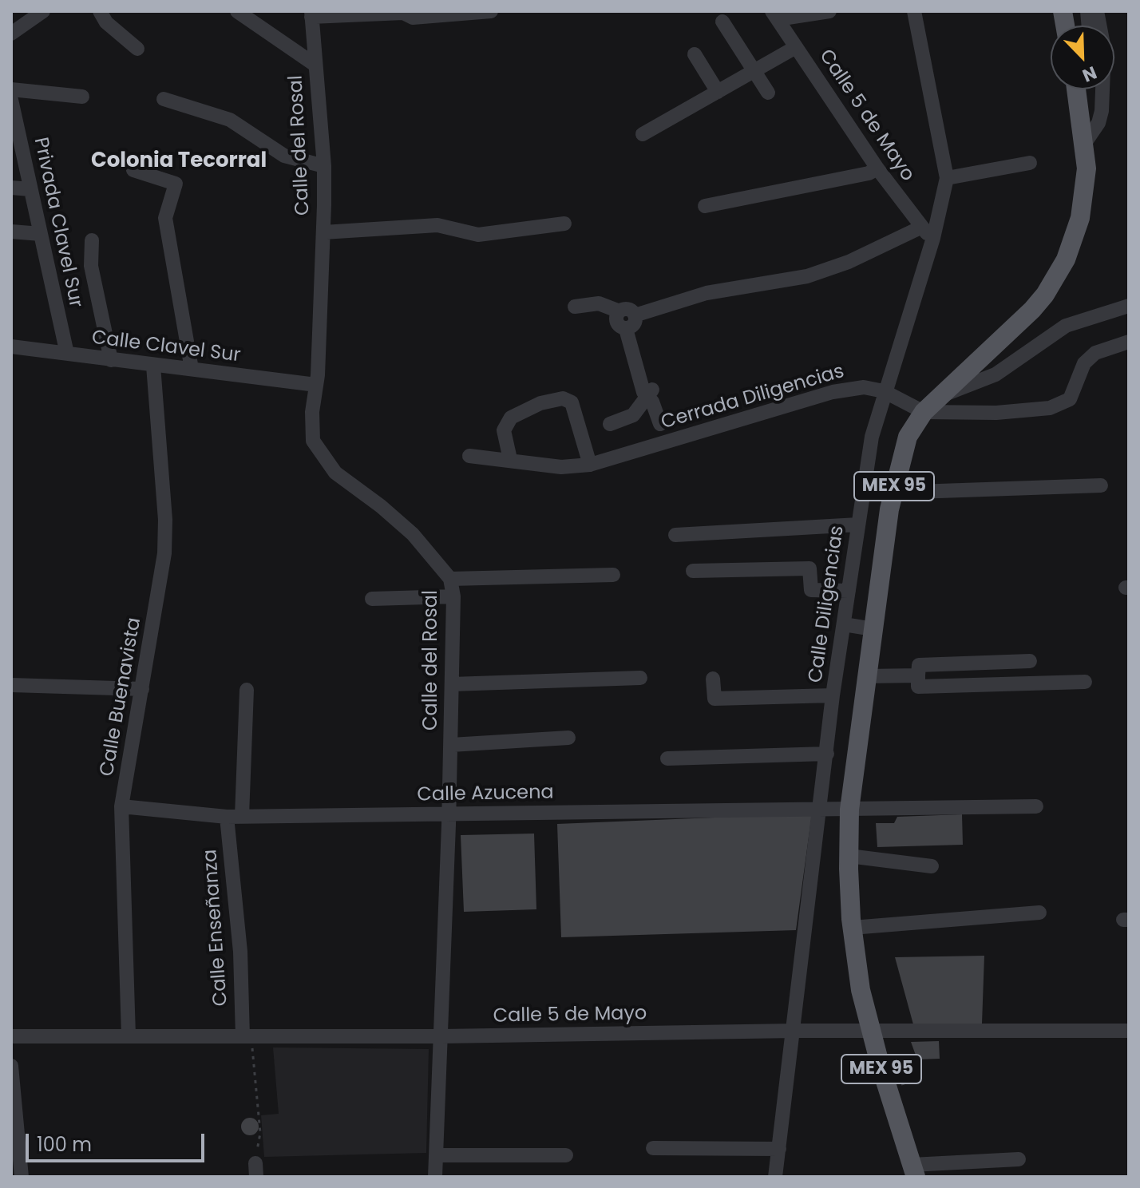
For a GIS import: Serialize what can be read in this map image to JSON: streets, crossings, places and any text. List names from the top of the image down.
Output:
{
  "streets": {
    "main road": ["MEX 95"],
    "street": [
      "Calle 5 de Mayo",
      "Calle del Rosal",
      "Privada Clavel Sur",
      "Calle Clavel Sur",
      "Cerrada Diligencias",
      "Calle Diligencias",
      "Calle Buenavista",
      "Calle Azucena",
      "Calle Enseñanza"
    ]
  },
  "crossings": [
    ["Calle 5 de Mayo", "Calle del Rosal"],
    ["Calle 5 de Mayo", "MEX 95"],
    ["Calle 5 de Mayo", "Calle Diligencias"],
    ["Calle 5 de Mayo", "Calle Buenavista"],
    ["Calle 5 de Mayo", "Calle Enseñanza"],
    ["Calle del Rosal", "Calle Clavel Sur"],
    ["Calle del Rosal", "Calle Azucena"],
    ["Privada Clavel Sur", "Calle Clavel Sur"],
    ["Calle Clavel Sur", "Calle Buenavista"],
    ["Cerrada Diligencias", "MEX 95"],
    ["Cerrada Diligencias", "Calle Diligencias"],
    ["MEX 95", "Calle Azucena"],
    ["Calle Diligencias", "Calle Azucena"],
    ["Calle Buenavista", "Calle Azucena"],
    ["Calle Azucena", "Calle Enseñanza"]
  ],
  "districts": ["Colonia Tecorral"],
  "scale_bar": "100 m",
  "north": "bottom right"
}
